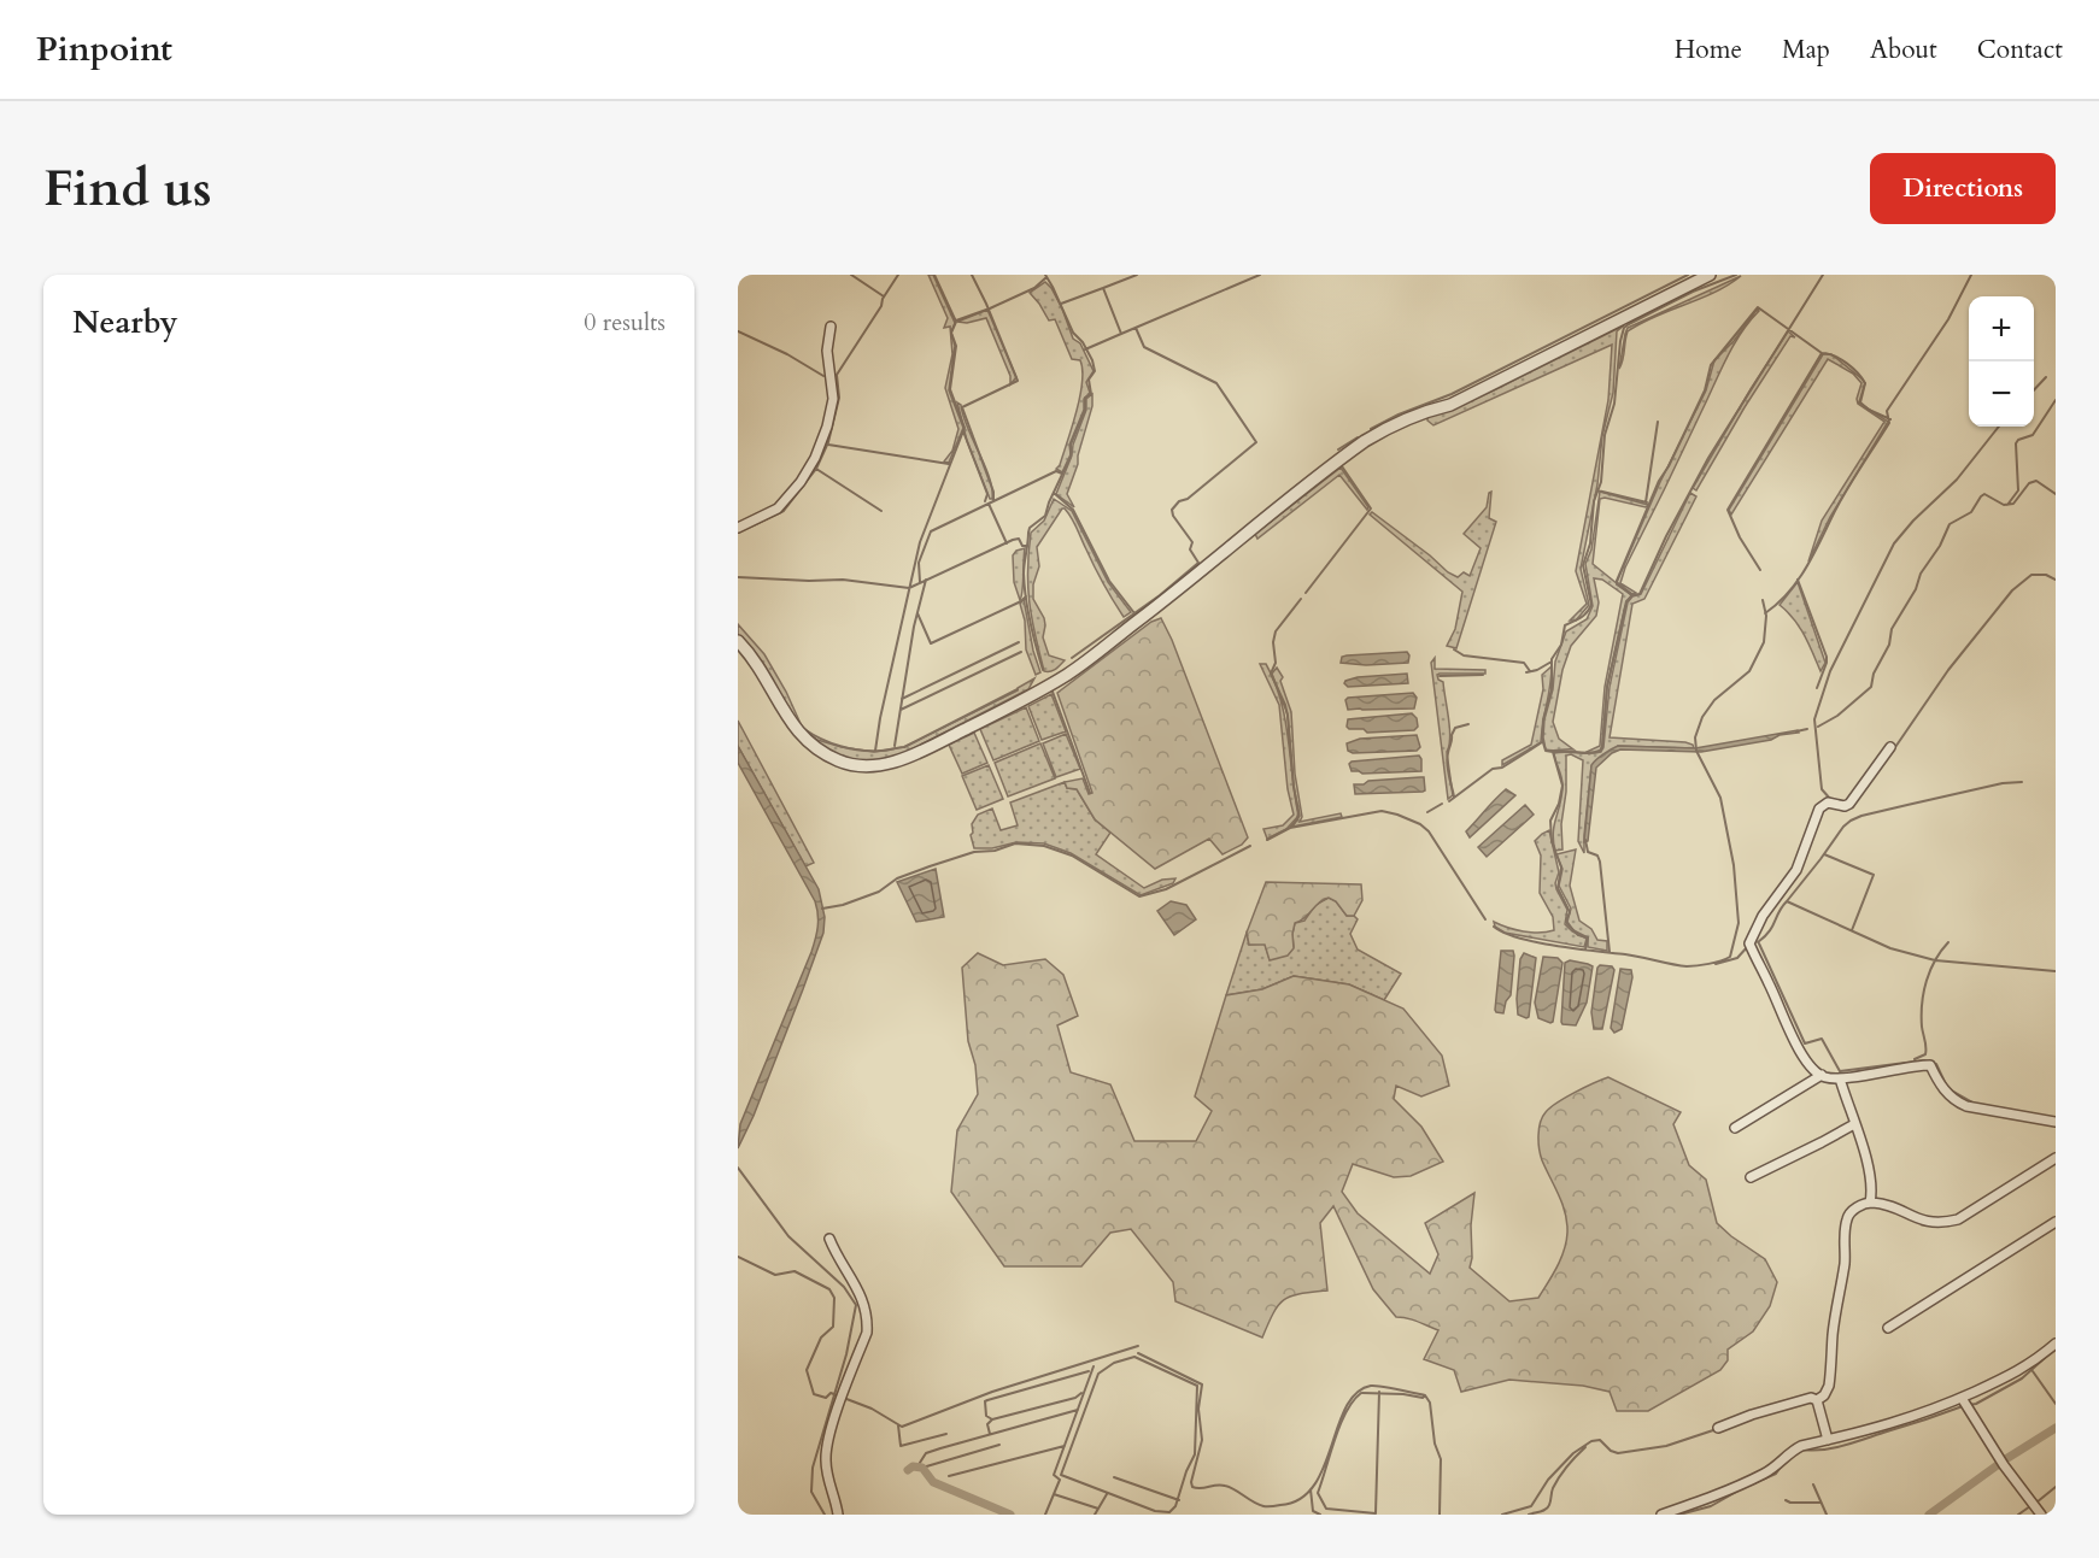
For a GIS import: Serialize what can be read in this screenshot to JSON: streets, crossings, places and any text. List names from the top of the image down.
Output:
{
  "page": {
    "header": "Pinpoint",
    "nav": [
      "Home",
      "Map",
      "About",
      "Contact"
    ],
    "buttons": "Directions",
    "title": "Find us",
    "heading": ["Nearby", "0 results"],
    "map_buttons": ["+", "−"]
  }
}
